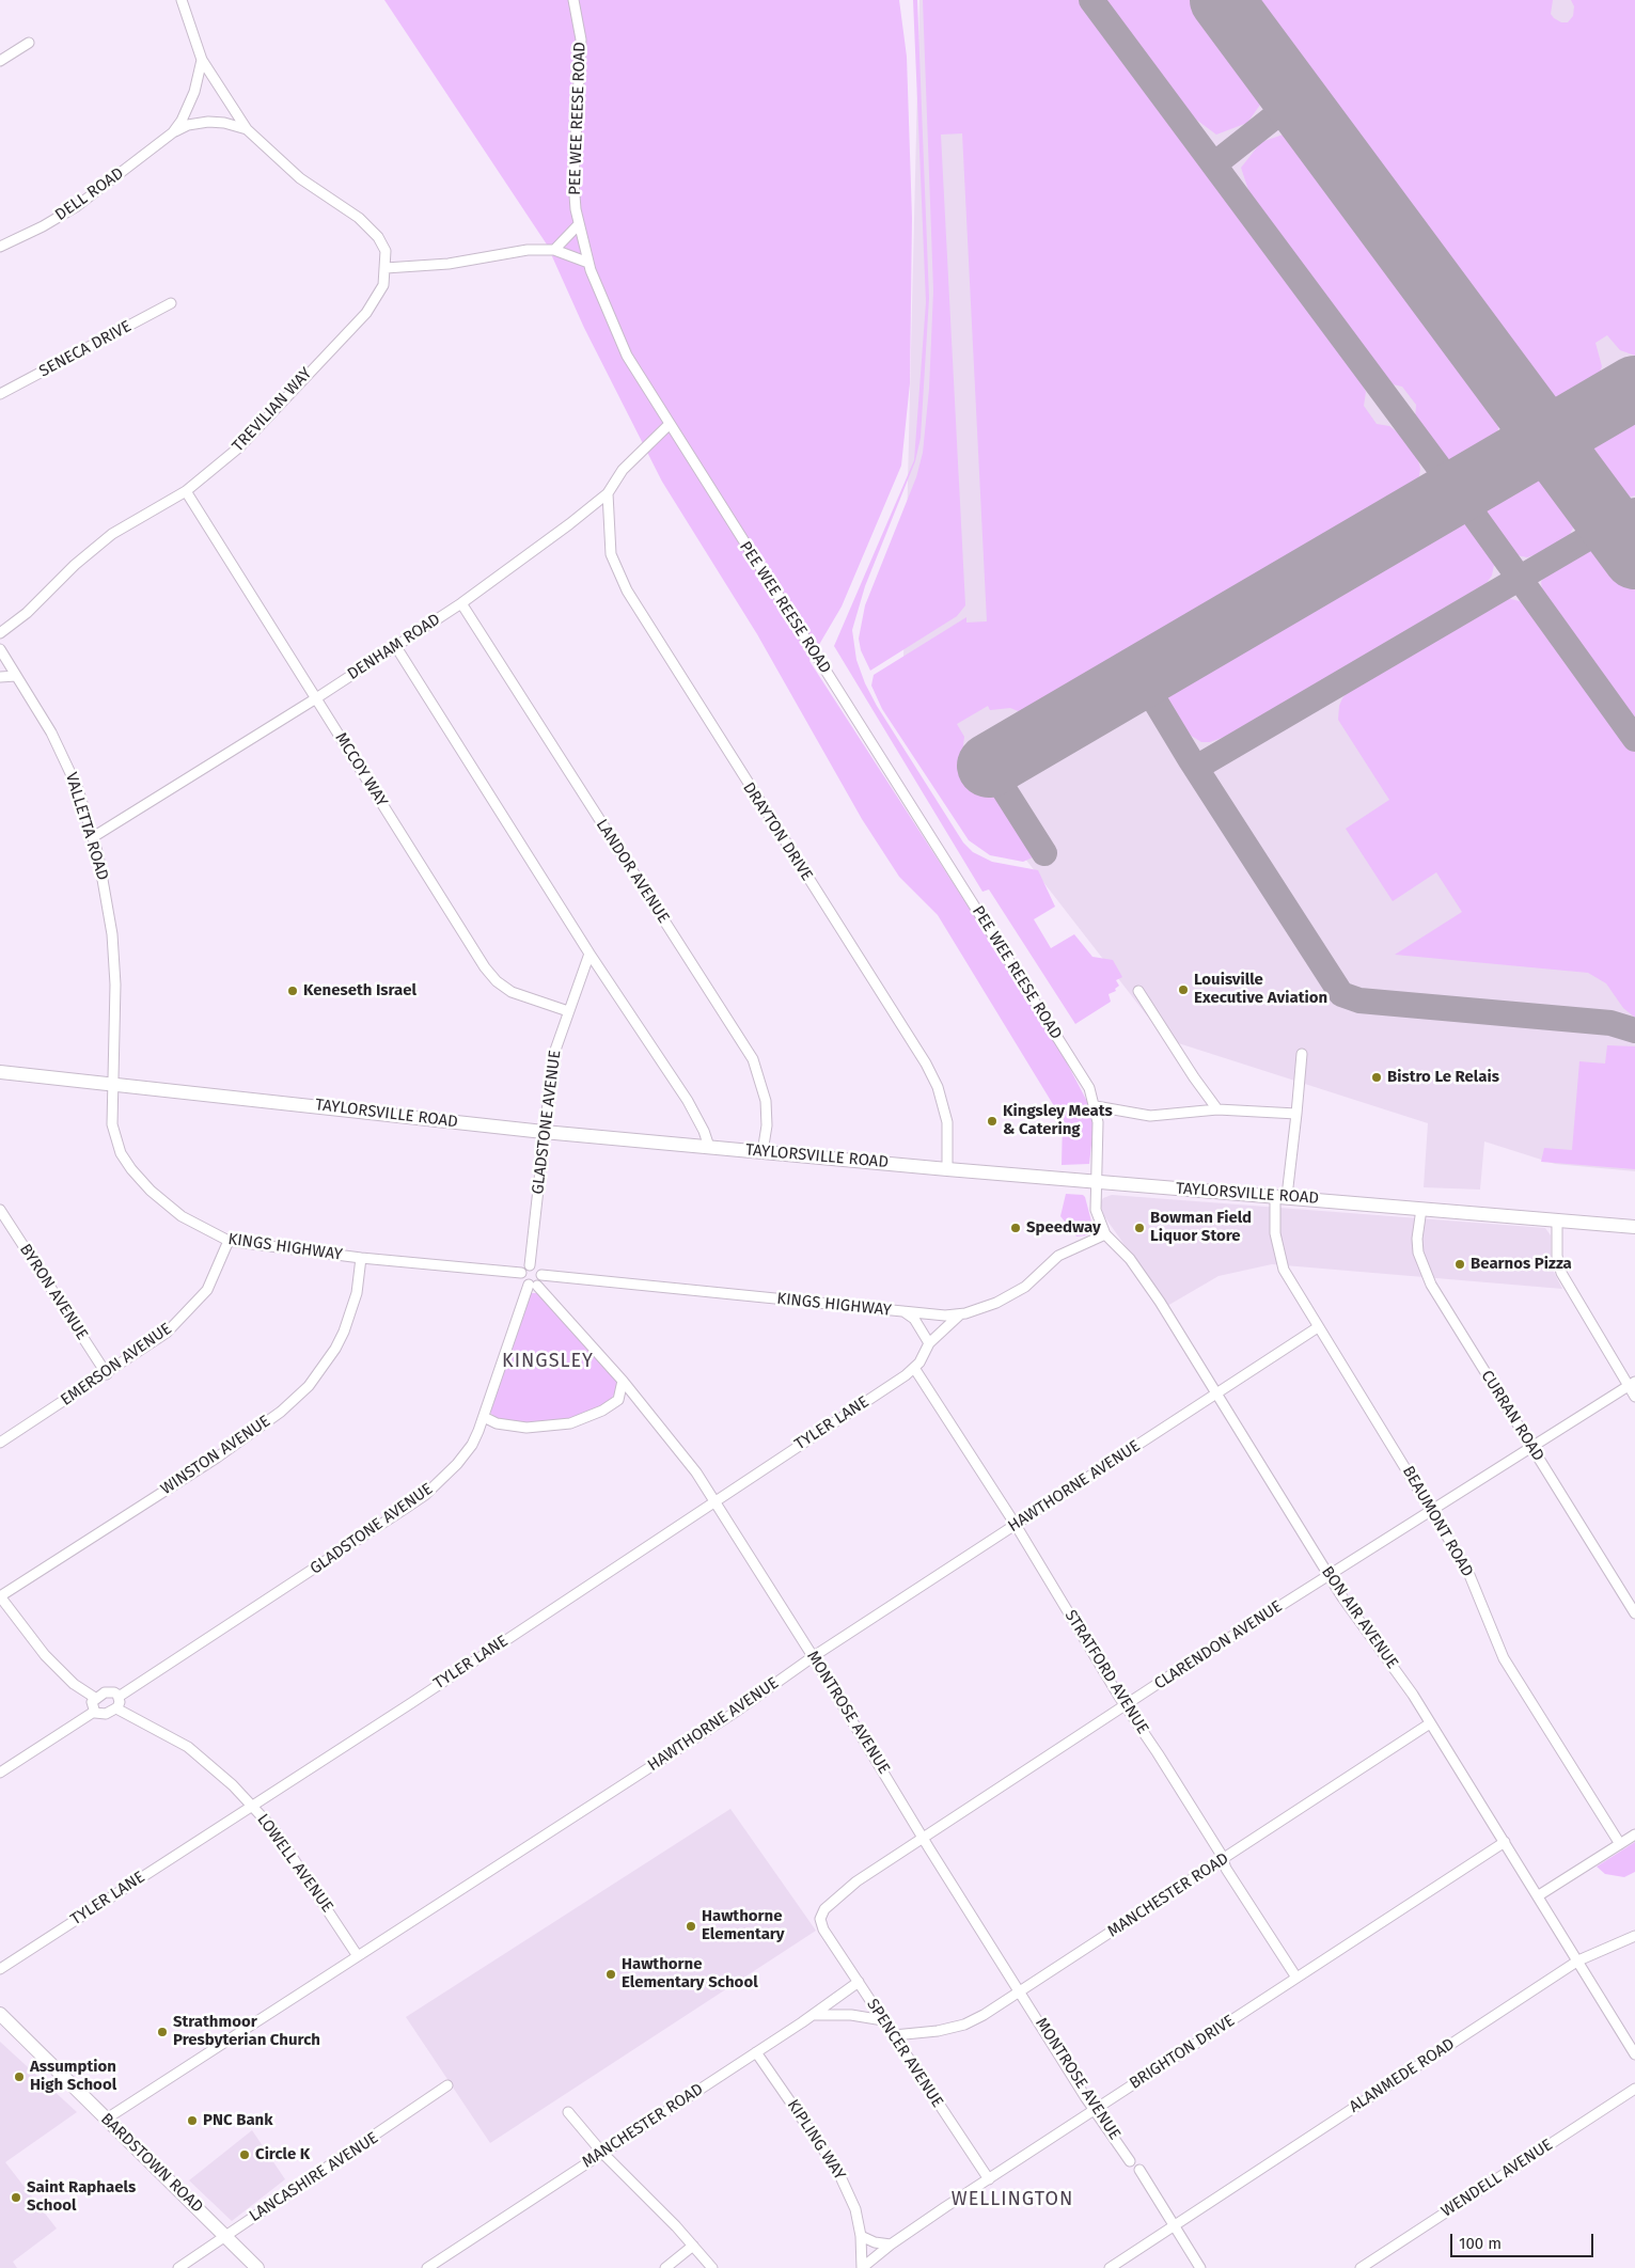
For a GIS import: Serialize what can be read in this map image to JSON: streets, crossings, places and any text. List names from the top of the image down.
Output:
{
  "streets": {
    "main road": ["TAYLORSVILLE ROAD", "BARDSTOWN ROAD"],
    "street": [
      "PEE WEE REESE ROAD",
      "DELL ROAD",
      "SENECA DRIVE",
      "TREVILIAN WAY",
      "DENHAM ROAD",
      "MCCOY WAY",
      "VALLETTA ROAD",
      "DRAYTON DRIVE",
      "LANDOR AVENUE",
      "GLADSTONE AVENUE",
      "KINGS HIGHWAY",
      "BYRON AVENUE",
      "EMERSON AVENUE",
      "CURRAN ROAD",
      "TYLER LANE",
      "WINSTON AVENUE",
      "HAWTHORNE AVENUE",
      "BEAUMONT ROAD",
      "BON AIR AVENUE",
      "CLARENDON AVENUE",
      "STRATFORD AVENUE",
      "MONTROSE AVENUE",
      "LOWELL AVENUE",
      "MANCHESTER ROAD",
      "BRIGHTON DRIVE",
      "SPENCER AVENUE",
      "ALANMEDE ROAD",
      "KIPLING WAY",
      "LANCASHIRE AVENUE",
      "WENDELL AVENUE"
    ]
  },
  "crossings": [
    ["PEE WEE REESE ROAD", "DENHAM ROAD"],
    ["PEE WEE REESE ROAD", "TAYLORSVILLE ROAD"],
    ["PEE WEE REESE ROAD", "BON AIR AVENUE"],
    ["TREVILIAN WAY", "MCCOY WAY"],
    ["DENHAM ROAD", "MCCOY WAY"],
    ["DENHAM ROAD", "VALLETTA ROAD"],
    ["DENHAM ROAD", "DRAYTON DRIVE"],
    ["DENHAM ROAD", "LANDOR AVENUE"],
    ["MCCOY WAY", "GLADSTONE AVENUE"],
    ["VALLETTA ROAD", "TAYLORSVILLE ROAD"],
    ["VALLETTA ROAD", "KINGS HIGHWAY"],
    ["DRAYTON DRIVE", "TAYLORSVILLE ROAD"],
    ["LANDOR AVENUE", "TAYLORSVILLE ROAD"],
    ["TAYLORSVILLE ROAD", "GLADSTONE AVENUE"],
    ["TAYLORSVILLE ROAD", "KINGS HIGHWAY"],
    ["TAYLORSVILLE ROAD", "CURRAN ROAD"],
    ["TAYLORSVILLE ROAD", "BEAUMONT ROAD"],
    ["TAYLORSVILLE ROAD", "BON AIR AVENUE"],
    ["GLADSTONE AVENUE", "KINGS HIGHWAY"],
    ["GLADSTONE AVENUE", "MONTROSE AVENUE"],
    ["GLADSTONE AVENUE", "LOWELL AVENUE"],
    ["KINGS HIGHWAY", "EMERSON AVENUE"],
    ["KINGS HIGHWAY", "TYLER LANE"],
    ["KINGS HIGHWAY", "WINSTON AVENUE"],
    ["KINGS HIGHWAY", "BON AIR AVENUE"],
    ["KINGS HIGHWAY", "MONTROSE AVENUE"],
    ["BYRON AVENUE", "EMERSON AVENUE"],
    ["CURRAN ROAD", "CLARENDON AVENUE"],
    ["TYLER LANE", "STRATFORD AVENUE"],
    ["TYLER LANE", "MONTROSE AVENUE"],
    ["TYLER LANE", "LOWELL AVENUE"],
    ["HAWTHORNE AVENUE", "BEAUMONT ROAD"],
    ["HAWTHORNE AVENUE", "BON AIR AVENUE"],
    ["HAWTHORNE AVENUE", "STRATFORD AVENUE"],
    ["HAWTHORNE AVENUE", "MONTROSE AVENUE"],
    ["HAWTHORNE AVENUE", "LOWELL AVENUE"],
    ["HAWTHORNE AVENUE", "BARDSTOWN ROAD"],
    ["BEAUMONT ROAD", "CLARENDON AVENUE"],
    ["BON AIR AVENUE", "CLARENDON AVENUE"],
    ["BON AIR AVENUE", "MANCHESTER ROAD"],
    ["BON AIR AVENUE", "BRIGHTON DRIVE"],
    ["BON AIR AVENUE", "ALANMEDE ROAD"],
    ["CLARENDON AVENUE", "STRATFORD AVENUE"],
    ["CLARENDON AVENUE", "MONTROSE AVENUE"],
    ["CLARENDON AVENUE", "SPENCER AVENUE"],
    ["STRATFORD AVENUE", "MANCHESTER ROAD"],
    ["STRATFORD AVENUE", "BRIGHTON DRIVE"],
    ["MONTROSE AVENUE", "MANCHESTER ROAD"],
    ["MONTROSE AVENUE", "BRIGHTON DRIVE"],
    ["MANCHESTER ROAD", "SPENCER AVENUE"],
    ["MANCHESTER ROAD", "KIPLING WAY"],
    ["BRIGHTON DRIVE", "SPENCER AVENUE"],
    ["BRIGHTON DRIVE", "KIPLING WAY"],
    ["BARDSTOWN ROAD", "LANCASHIRE AVENUE"]
  ],
  "districts": ["KINGSLEY", "WELLINGTON"],
  "places": [
    "Louisville Executive Aviation",
    "Keneseth Israel",
    "Bistro Le Relais",
    "Kingsley Meats & Catering",
    "Speedway",
    "Bowman Field Liquor Store",
    "Bearnos Pizza",
    "Hawthorne Elementary",
    "Hawthorne Elementary School",
    "Strathmoor Presbyterian Church",
    "Assumption High School",
    "PNC Bank",
    "Circle K",
    "Saint Raphaels School"
  ],
  "scale_bar": "100 m"
}
